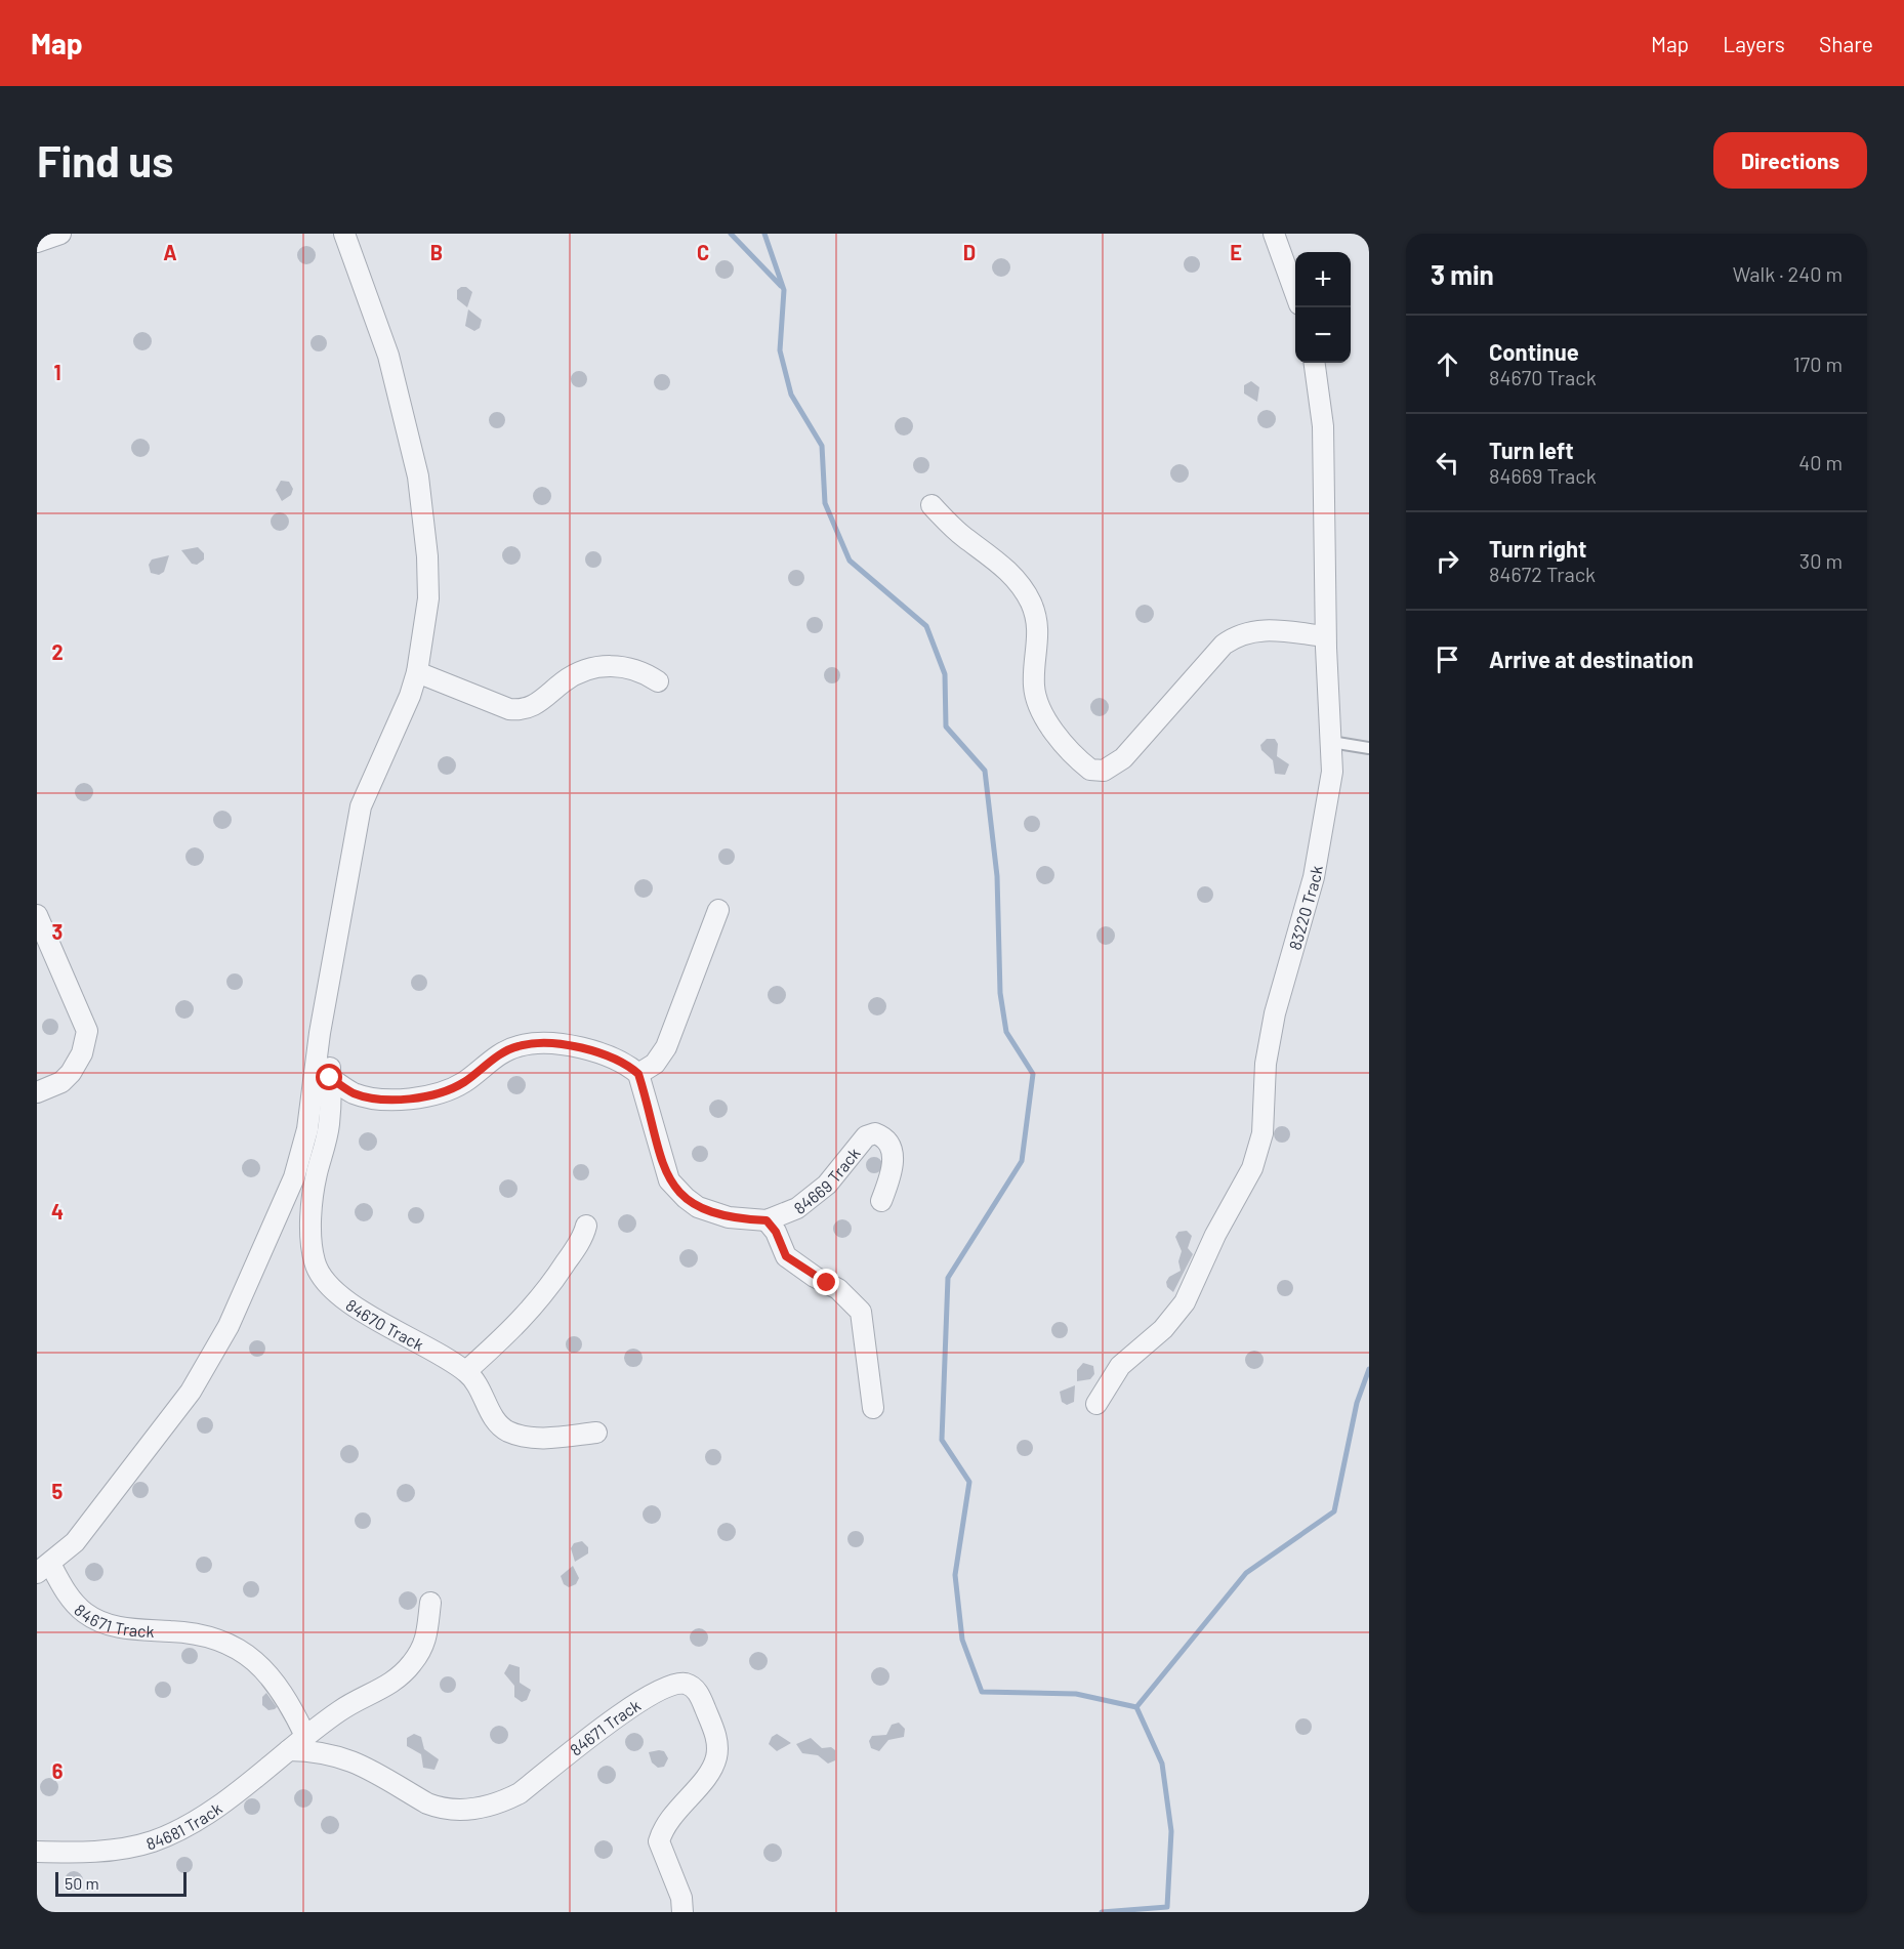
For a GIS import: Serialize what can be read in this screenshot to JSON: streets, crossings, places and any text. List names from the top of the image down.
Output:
{
  "streets": {
    "street": [
      "83220 Track",
      "84669 Track",
      "84670 Track",
      "84671 Track",
      "84681 Track"
    ]
  },
  "crossings": [
    ["84671 Track", "84681 Track"]
  ],
  "scale_bar": "50 m",
  "page": {
    "header": "Map",
    "nav": ["Map", "Layers", "Share"],
    "buttons": "Directions",
    "title": "Find us",
    "heading": ["3 min", "Walk · 240 m"],
    "map_buttons": ["+", "−"],
    "list": [
      ["Continue", "84670 Track", "170 m"],
      ["Turn left", "84669 Track", "40 m"],
      ["Turn right", "84672 Track", "30 m"],
      "Arrive at destination"
    ],
    "scale": "50 m"
  },
  "grid": {
    "columns": [
      "A",
      "B",
      "C",
      "D",
      "E"
    ],
    "rows": [
      "1",
      "2",
      "3",
      "4",
      "5",
      "6"
    ]
  }
}
